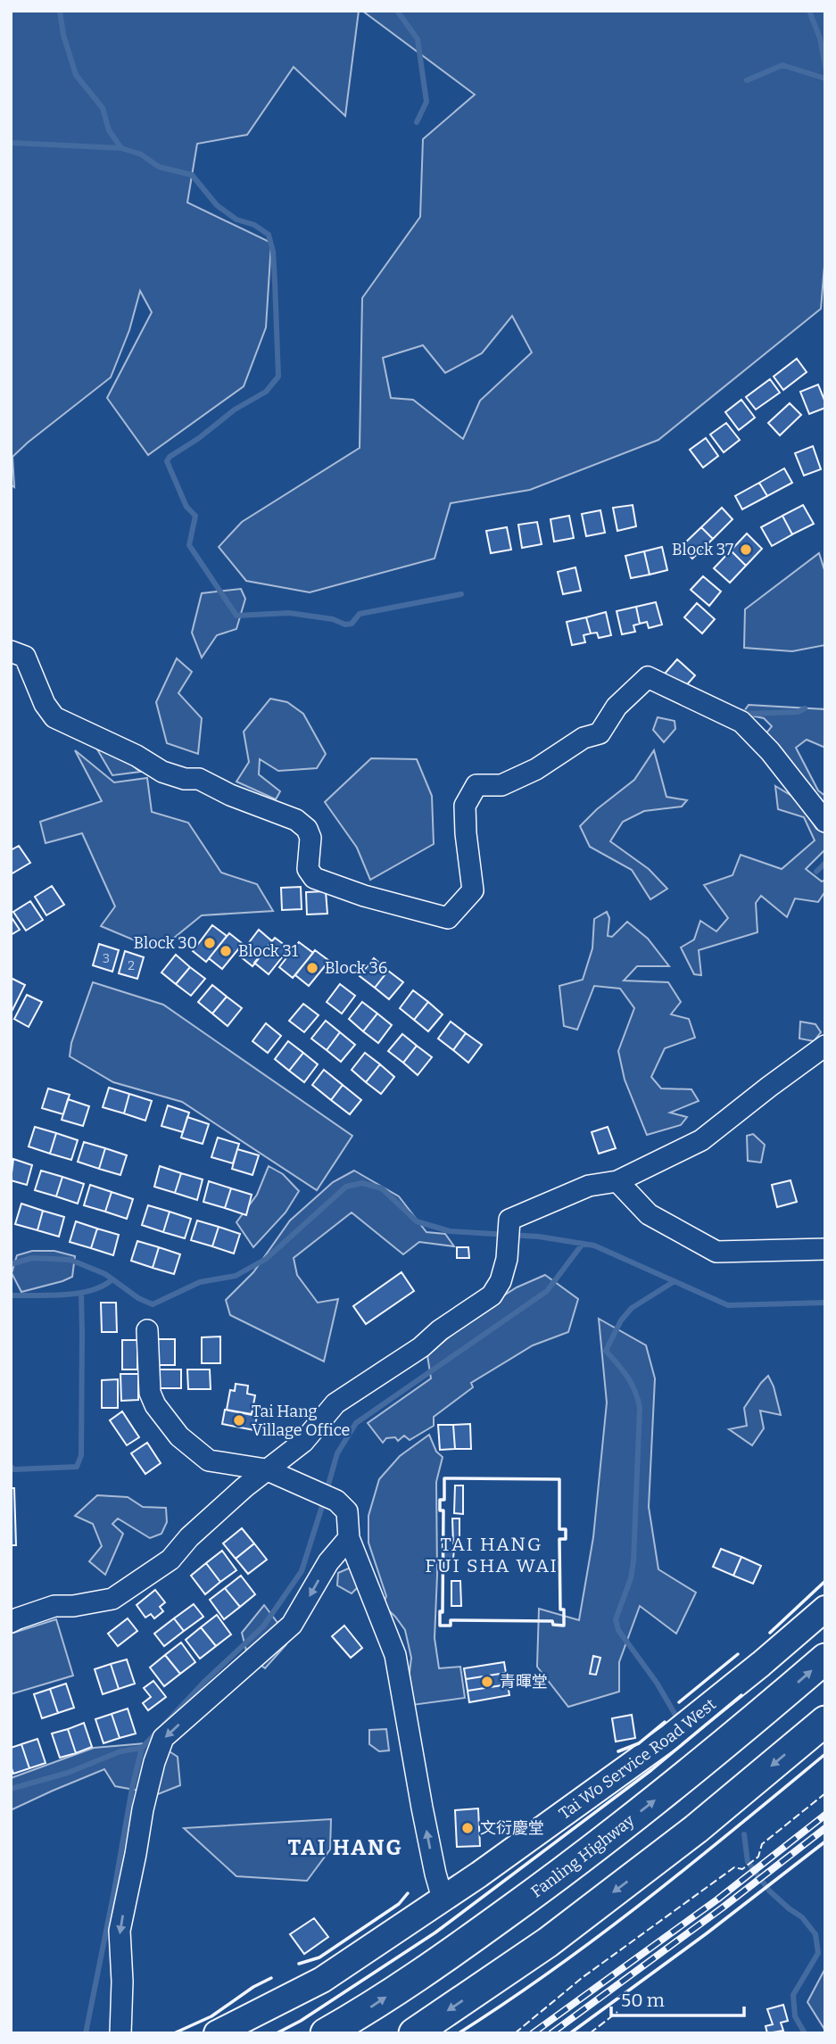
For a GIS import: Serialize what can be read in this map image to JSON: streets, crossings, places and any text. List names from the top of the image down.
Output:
{
  "streets": {
    "highway": ["Fanling Highway"],
    "main road": ["Tai Wo Service Road West"]
  },
  "districts": ["TAI HANG FUI SHA WAI", "TAI HANG"],
  "places": [
    "Block 37",
    "Block 30",
    "Block 31",
    "Block 36",
    "Tai Hang Village Office",
    "青暉堂",
    "文衍慶堂"
  ],
  "house_numbers": ["3", "2"],
  "scale_bar": "50 m"
}
